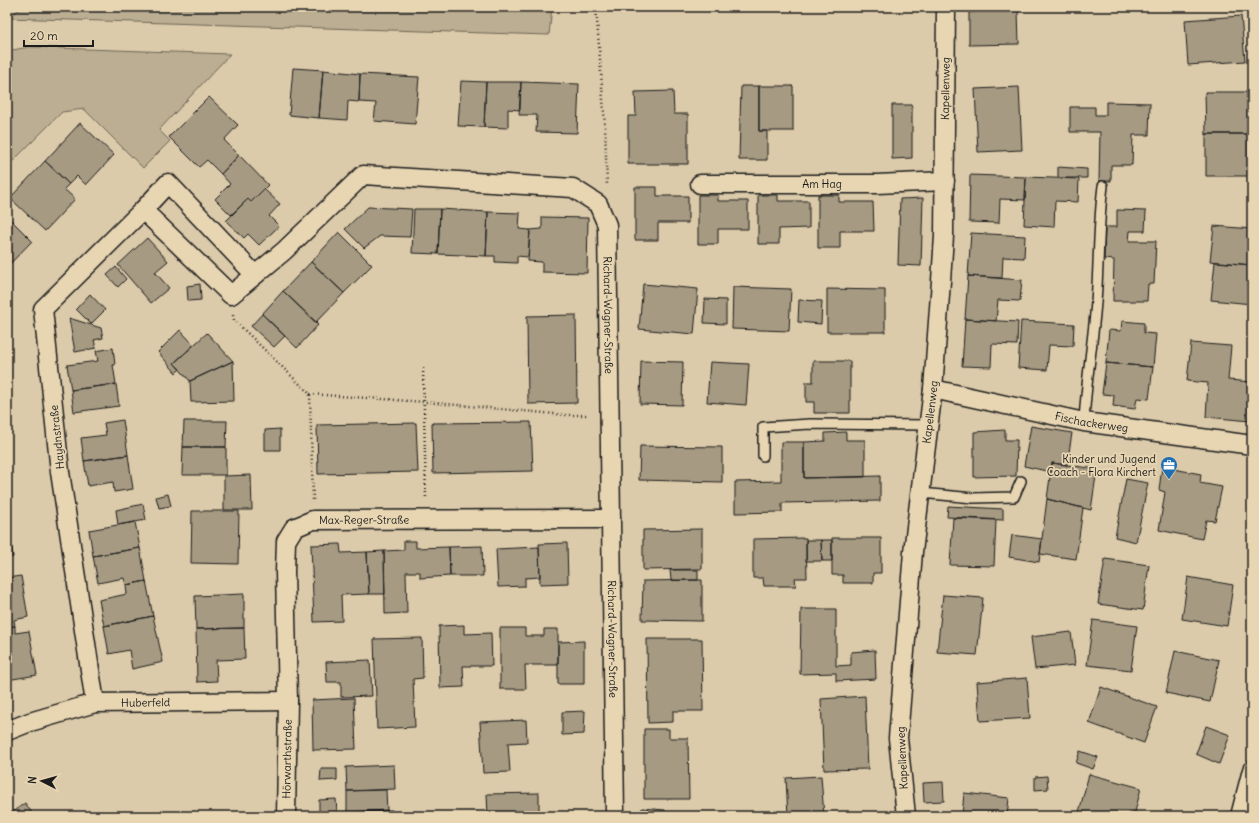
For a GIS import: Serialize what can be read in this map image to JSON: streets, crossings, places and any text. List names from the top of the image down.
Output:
{
  "streets": {
    "street": [
      "Kapellenweg",
      "Am Hag",
      "Richard-Wagner-Straße",
      "Fischackerweg",
      "Haydnstraße",
      "Max-Reger-Straße",
      "Huberfeld",
      "Hörwarthstraße"
    ]
  },
  "crossings": [
    ["Kapellenweg", "Am Hag"],
    ["Kapellenweg", "Fischackerweg"],
    ["Richard-Wagner-Straße", "Max-Reger-Straße"],
    ["Haydnstraße", "Huberfeld"],
    ["Max-Reger-Straße", "Huberfeld"],
    ["Max-Reger-Straße", "Hörwarthstraße"],
    ["Huberfeld", "Hörwarthstraße"]
  ],
  "places": {
    "office": ["Kinder und Jugend Coach - Flora Kirchert"]
  },
  "scale_bar": "20 m",
  "north": "left"
}
